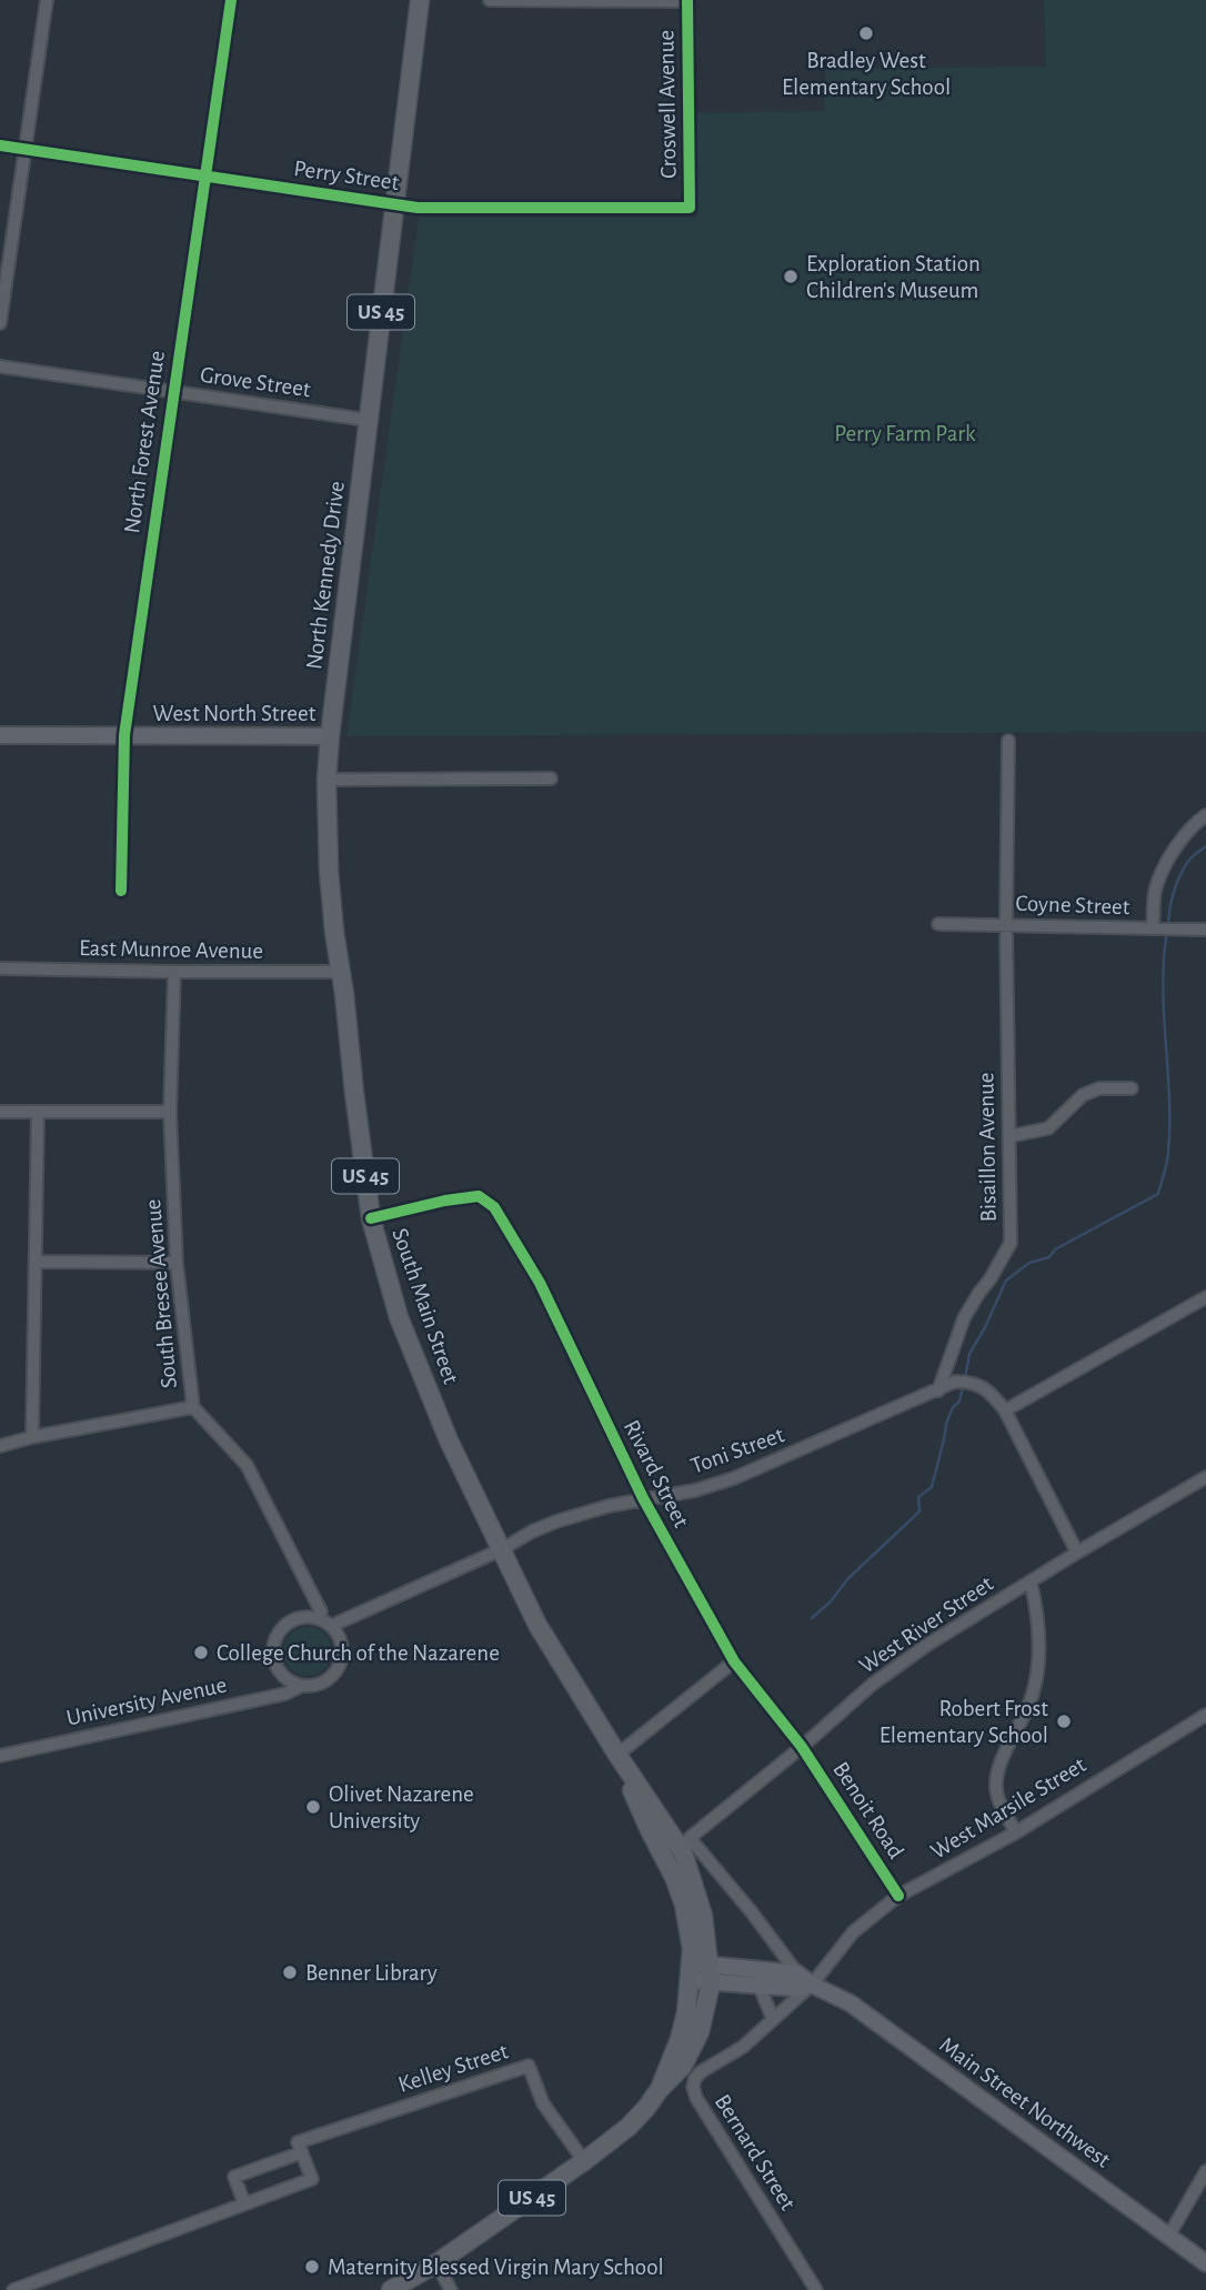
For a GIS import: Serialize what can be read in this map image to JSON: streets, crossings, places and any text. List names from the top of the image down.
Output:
{
  "streets": {
    "main road": [
      "US 45",
      "North Kennedy Drive",
      "West North Street",
      "South Main Street",
      "Main Street Northwest"
    ],
    "street": [
      "Croswell Avenue",
      "Perry Street",
      "Grove Street",
      "North Forest Avenue",
      "Coyne Street",
      "East Munroe Avenue",
      "Bisaillon Avenue",
      "South Bresee Avenue",
      "Toni Street",
      "Rivard Street",
      "West River Street",
      "University Avenue",
      "West Marsile Street",
      "Benoit Road",
      "Kelley Street",
      "Bernard Street"
    ]
  },
  "crossings": [
    ["Croswell Avenue", "Perry Street"],
    ["Perry Street", "US 45"],
    ["Perry Street", "North Forest Avenue"],
    ["US 45", "Grove Street"],
    ["US 45", "North Kennedy Drive"],
    ["US 45", "South Main Street"],
    ["US 45", "Kelley Street"],
    ["US 45", "Main Street Northwest"],
    ["Grove Street", "North Forest Avenue"],
    ["Grove Street", "North Kennedy Drive"],
    ["North Forest Avenue", "West North Street"],
    ["North Kennedy Drive", "West North Street"],
    ["North Kennedy Drive", "South Main Street"],
    ["West North Street", "South Main Street"],
    ["Coyne Street", "Bisaillon Avenue"],
    ["East Munroe Avenue", "South Bresee Avenue"],
    ["East Munroe Avenue", "South Main Street"],
    ["Bisaillon Avenue", "Toni Street"],
    ["South Bresee Avenue", "University Avenue"],
    ["South Main Street", "Toni Street"],
    ["South Main Street", "Rivard Street"],
    ["South Main Street", "West River Street"],
    ["South Main Street", "Main Street Northwest"],
    ["Toni Street", "Rivard Street"],
    ["Rivard Street", "West River Street"],
    ["Rivard Street", "Benoit Road"],
    ["West River Street", "Benoit Road"],
    ["West Marsile Street", "Benoit Road"],
    ["West Marsile Street", "Main Street Northwest"],
    ["West Marsile Street", "Bernard Street"],
    ["Main Street Northwest", "Bernard Street"]
  ],
  "parks": ["Perry Farm Park"],
  "places": [
    "Bradley West Elementary School",
    "Exploration Station Children's Museum",
    "College Church of the Nazarene",
    "Robert Frost Elementary School",
    "Olivet Nazarene University",
    "Benner Library",
    "Maternity Blessed Virgin Mary School"
  ]
}
